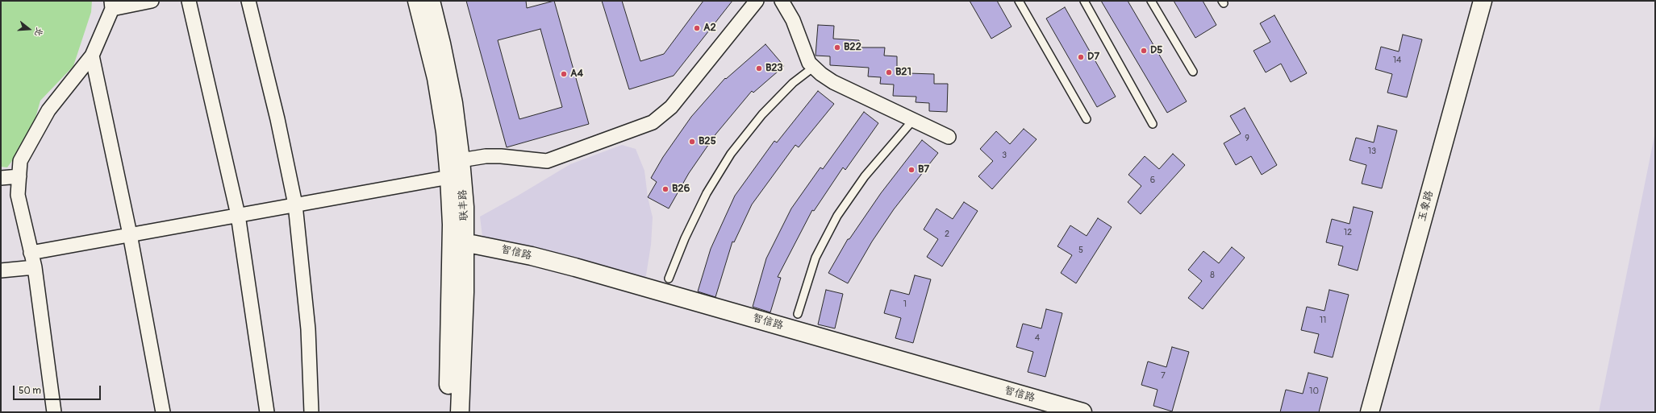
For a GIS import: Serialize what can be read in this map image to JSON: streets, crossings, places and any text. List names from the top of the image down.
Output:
{
  "streets": {
    "street": ["联丰路", "玉象路", "智信路"]
  },
  "crossings": [
    ["联丰路", "智信路"]
  ],
  "places": [
    "A2",
    "B22",
    "D5",
    "D7",
    "B23",
    "B21",
    "A4",
    "B25",
    "B7",
    "B26"
  ],
  "house_numbers": [
    "14",
    "9",
    "13",
    "3",
    "6",
    "12",
    "2",
    "5",
    "8",
    "1",
    "11",
    "4",
    "7",
    "10"
  ],
  "scale_bar": "50 m",
  "north": "right"
}
